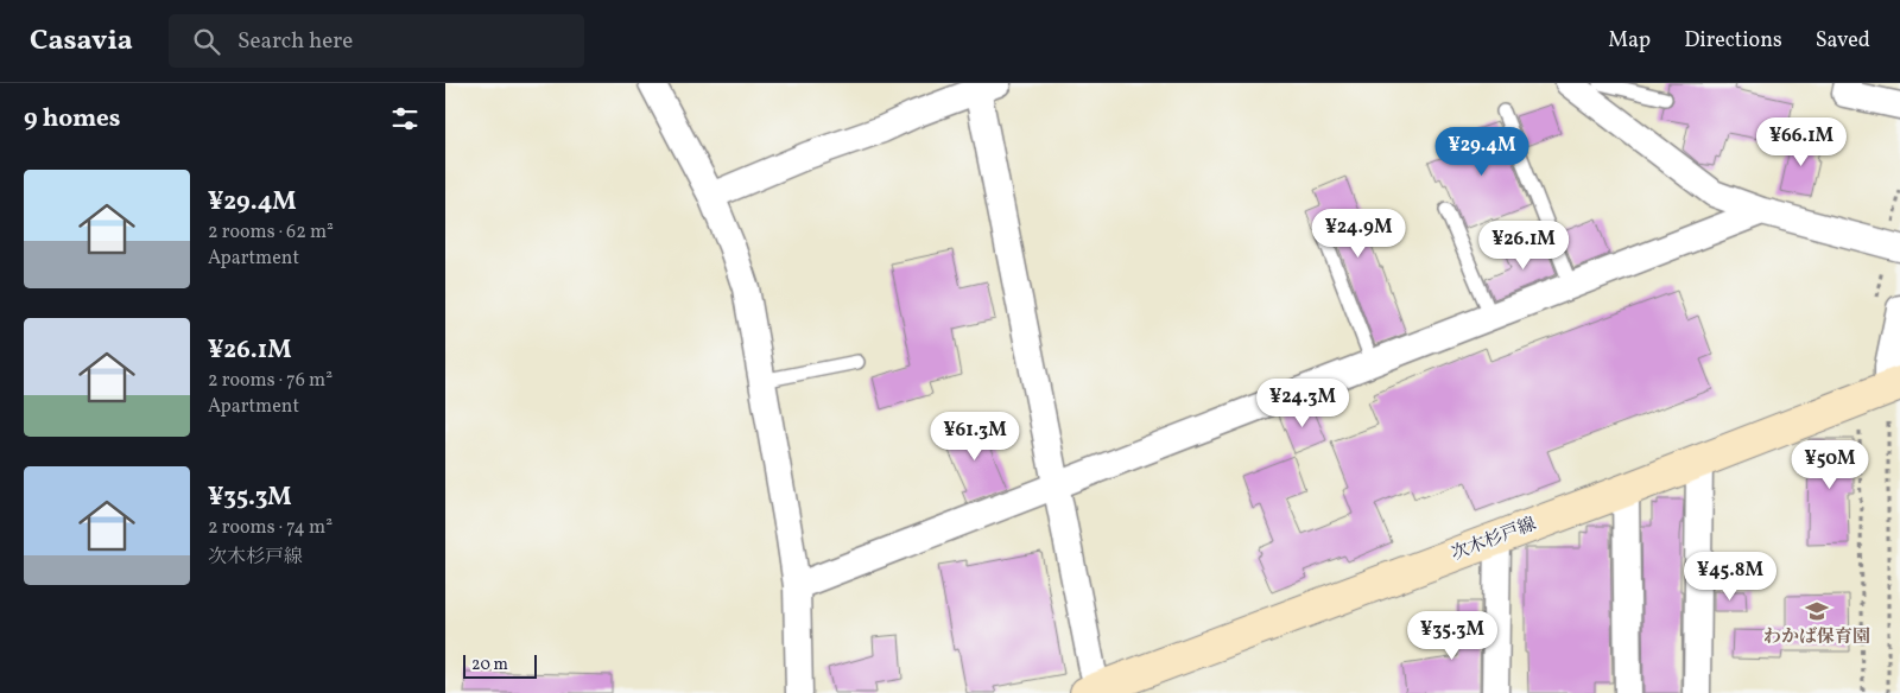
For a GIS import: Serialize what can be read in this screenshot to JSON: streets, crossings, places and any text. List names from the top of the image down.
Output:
{
  "streets": {
    "main road": ["次木杉戸線"]
  },
  "places": {
    "school or university": ["わかば保育園"]
  },
  "scale_bar": "20 m",
  "page": {
    "header": "Casavia",
    "search": "Search here",
    "nav": ["Map", "Directions", "Saved"],
    "heading": "9 homes",
    "price": [
      "¥66.1M",
      "¥29.4M",
      "¥24.9M",
      "¥26.1M",
      "¥24.3M",
      "¥61.3M",
      "¥50M",
      "¥45.8M",
      "¥35.3M"
    ],
    "list": [
      {
        "name": "¥29.4M",
        "note": "2 rooms · 62 m² · Apartment"
      },
      {
        "name": "¥26.1M",
        "note": "2 rooms · 76 m² · Apartment"
      },
      {
        "name": "¥35.3M",
        "note": "2 rooms · 74 m² · 次木杉戸線"
      }
    ],
    "scale": "20 m"
  }
}
